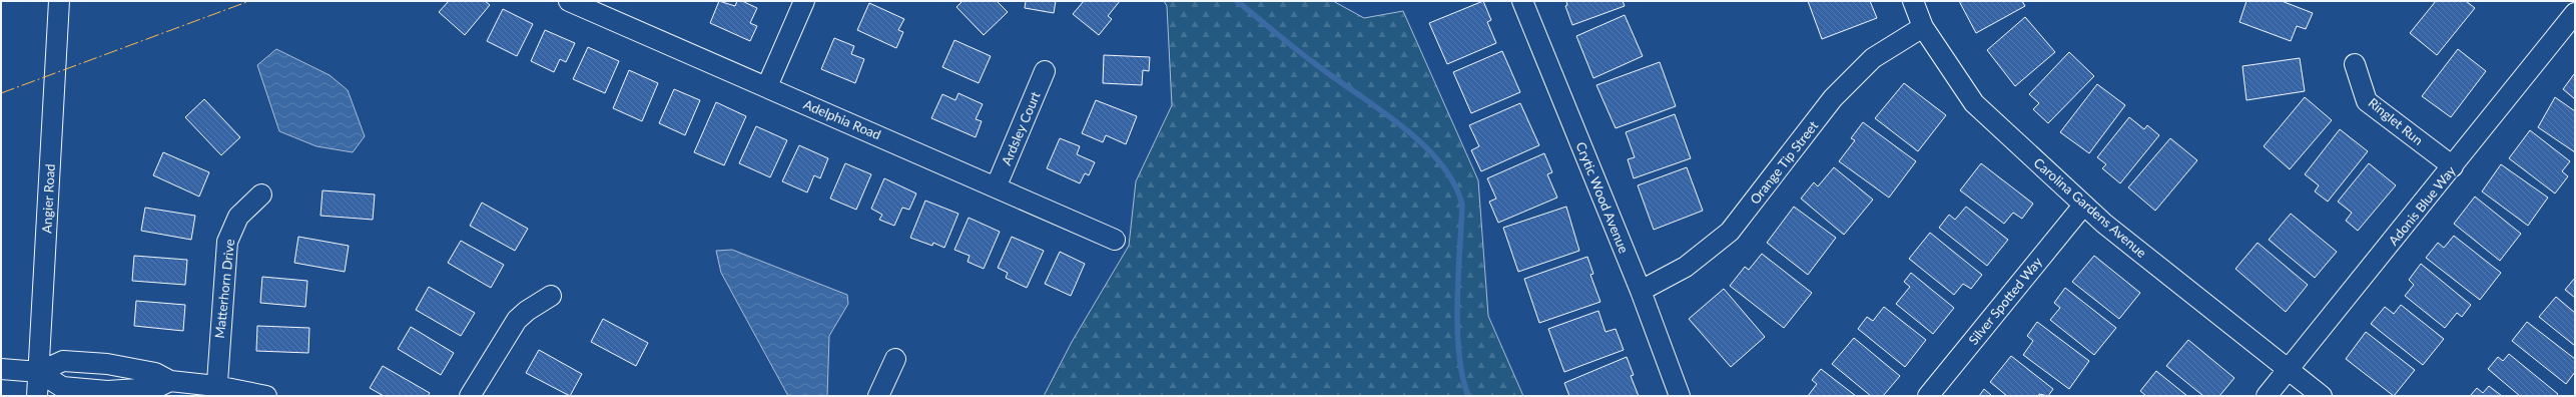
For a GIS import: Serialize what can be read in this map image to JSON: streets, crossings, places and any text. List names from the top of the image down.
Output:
{
  "streets": {
    "street": [
      "Adelphia Road",
      "Ringlet Run",
      "Ardsley Court",
      "Orange Tip Street",
      "Crytic Wood Avenue",
      "Angier Road",
      "Adonis Blue Way",
      "Carolina Gardens Avenue",
      "Matterhorn Drive",
      "Silver Spotted Way"
    ]
  },
  "crossings": [
    ["Adelphia Road", "Ardsley Court"],
    ["Ringlet Run", "Adonis Blue Way"],
    ["Orange Tip Street", "Crytic Wood Avenue"],
    ["Orange Tip Street", "Carolina Gardens Avenue"],
    ["Adonis Blue Way", "Carolina Gardens Avenue"],
    ["Carolina Gardens Avenue", "Silver Spotted Way"]
  ]
}
